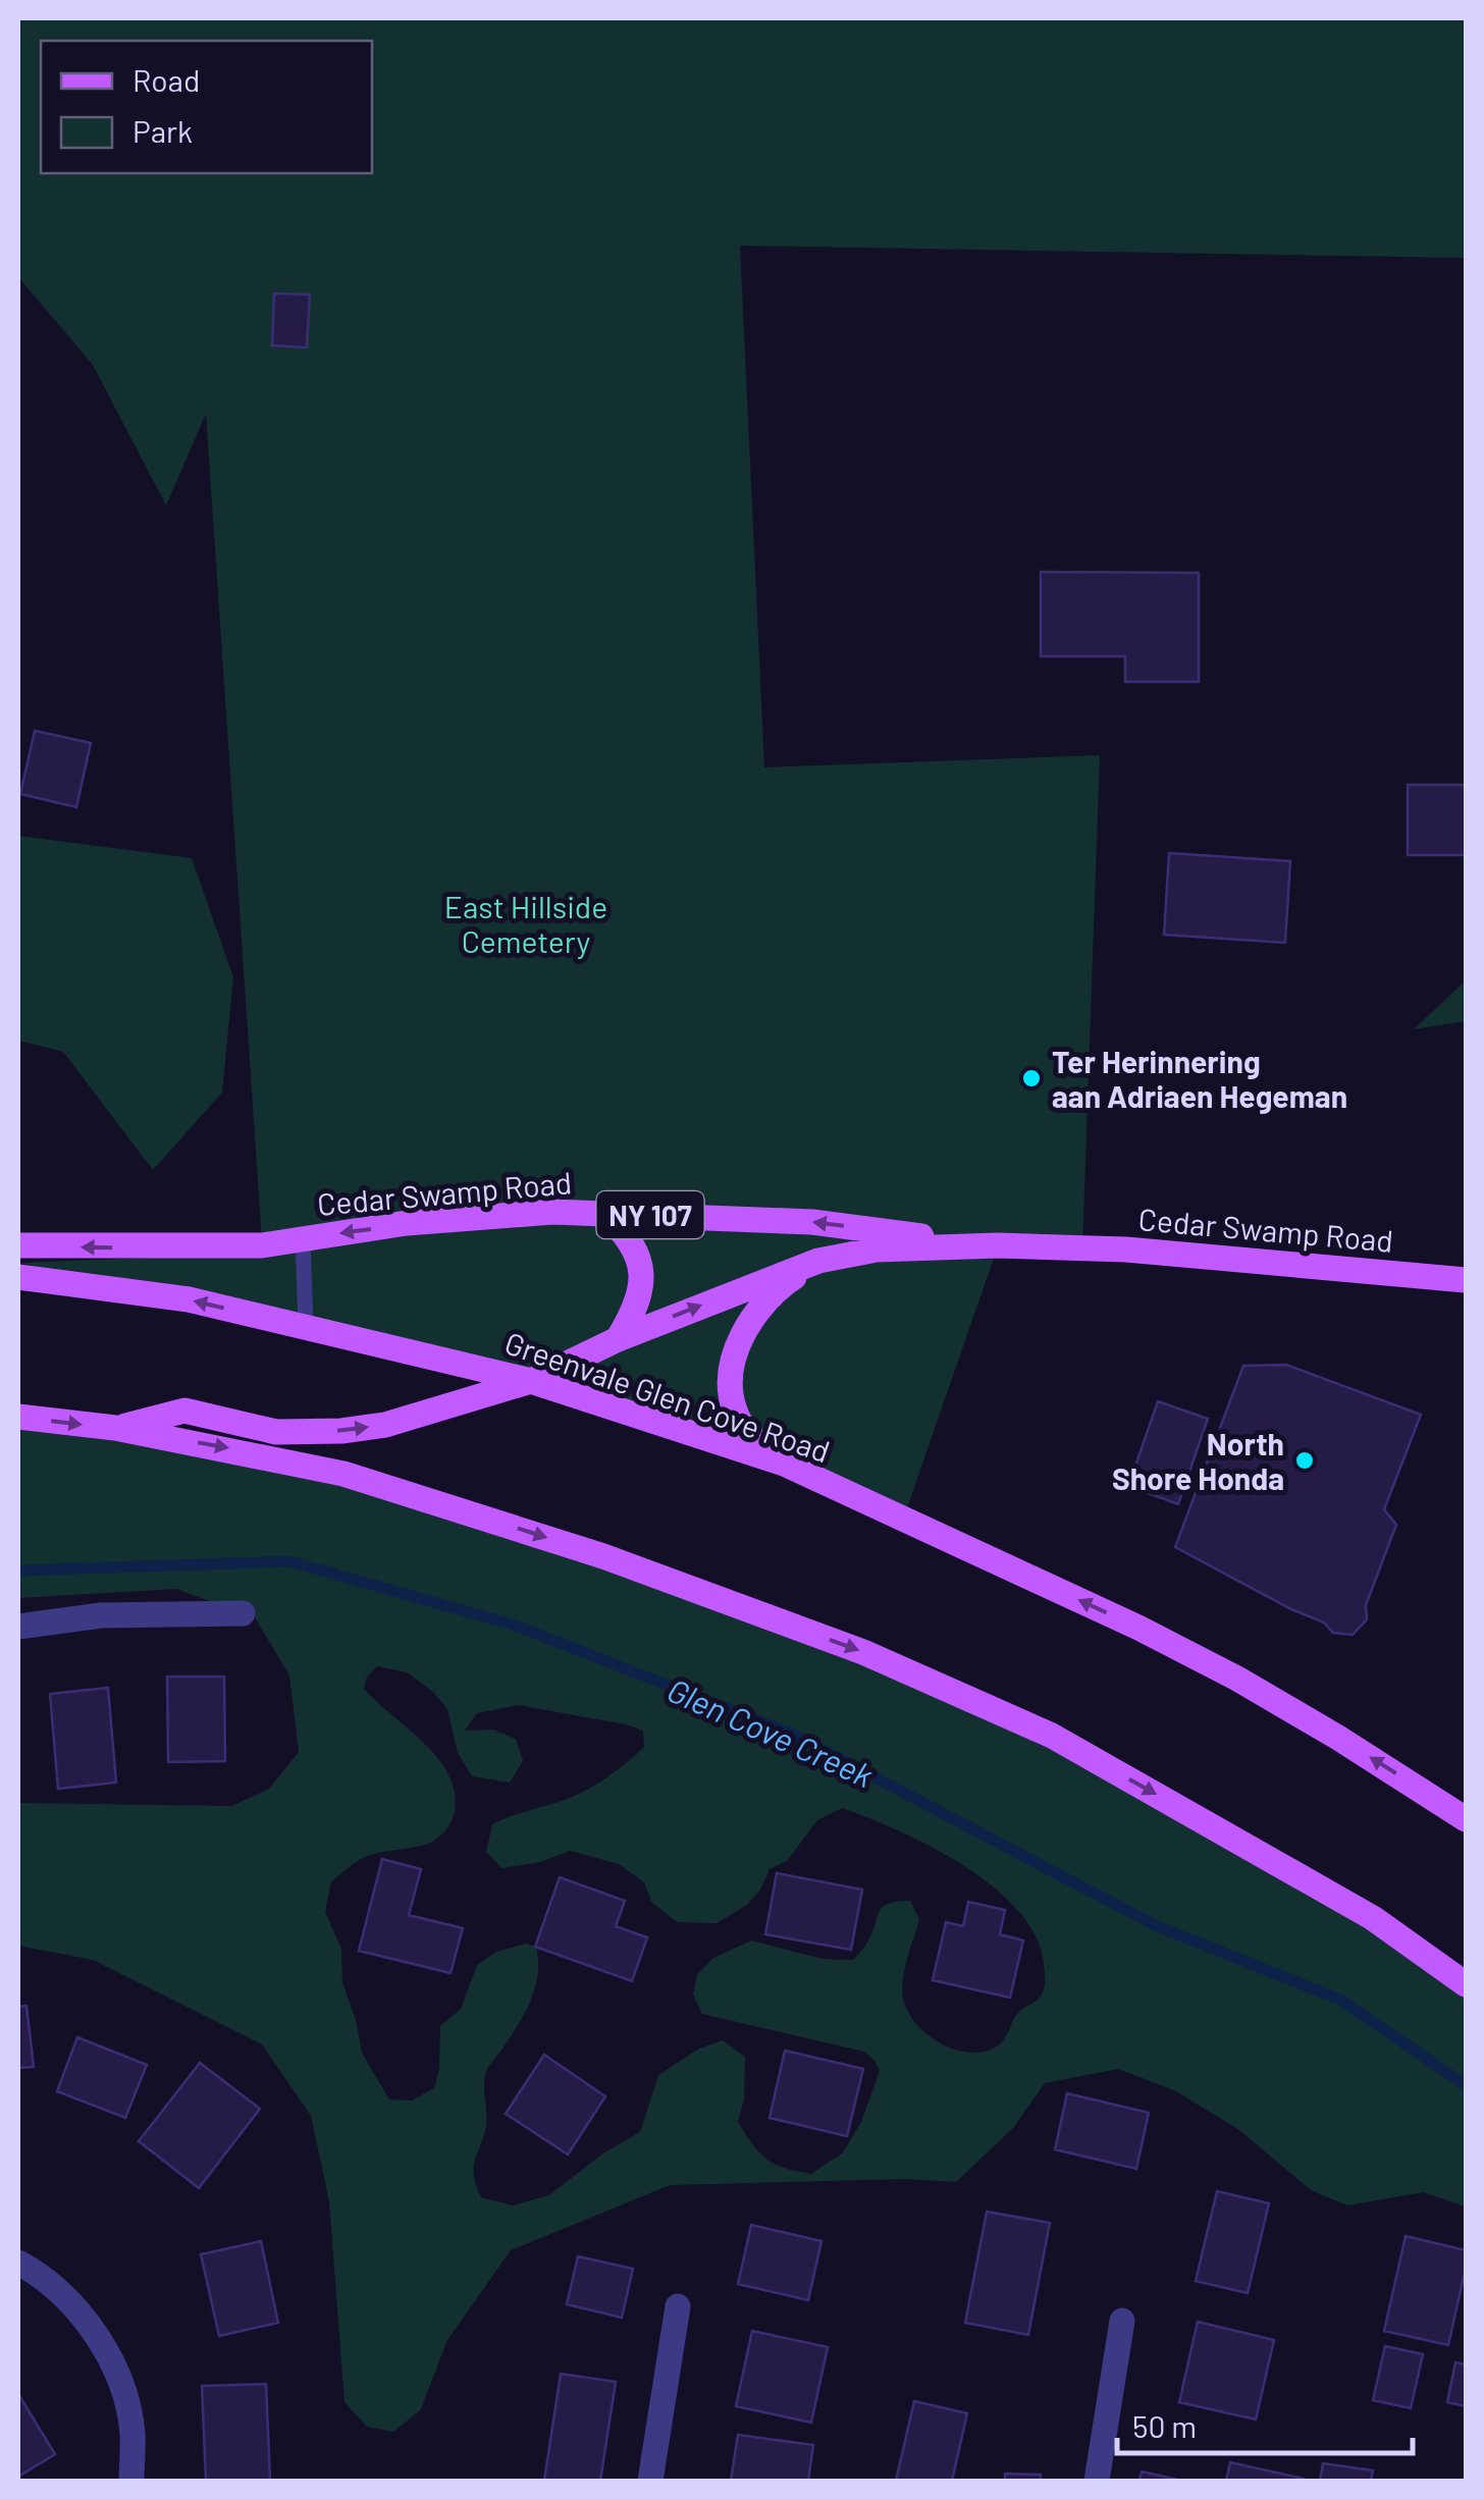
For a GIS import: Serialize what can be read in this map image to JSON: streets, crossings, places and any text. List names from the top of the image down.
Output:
{
  "streets": {
    "main road": ["Cedar Swamp Road", "NY 107", "Greenvale Glen Cove Road"]
  },
  "crossings": [
    ["Cedar Swamp Road", "NY 107"],
    ["Cedar Swamp Road", "Greenvale Glen Cove Road"],
    ["NY 107", "Greenvale Glen Cove Road"]
  ],
  "water": ["Glen Cove Creek"],
  "parks": ["East Hillside Cemetery"],
  "places": ["Ter Herinnering aan Adriaen Hegeman", "North Shore Honda"],
  "legend": ["Road", "Park"],
  "scale_bar": "50 m"
}
